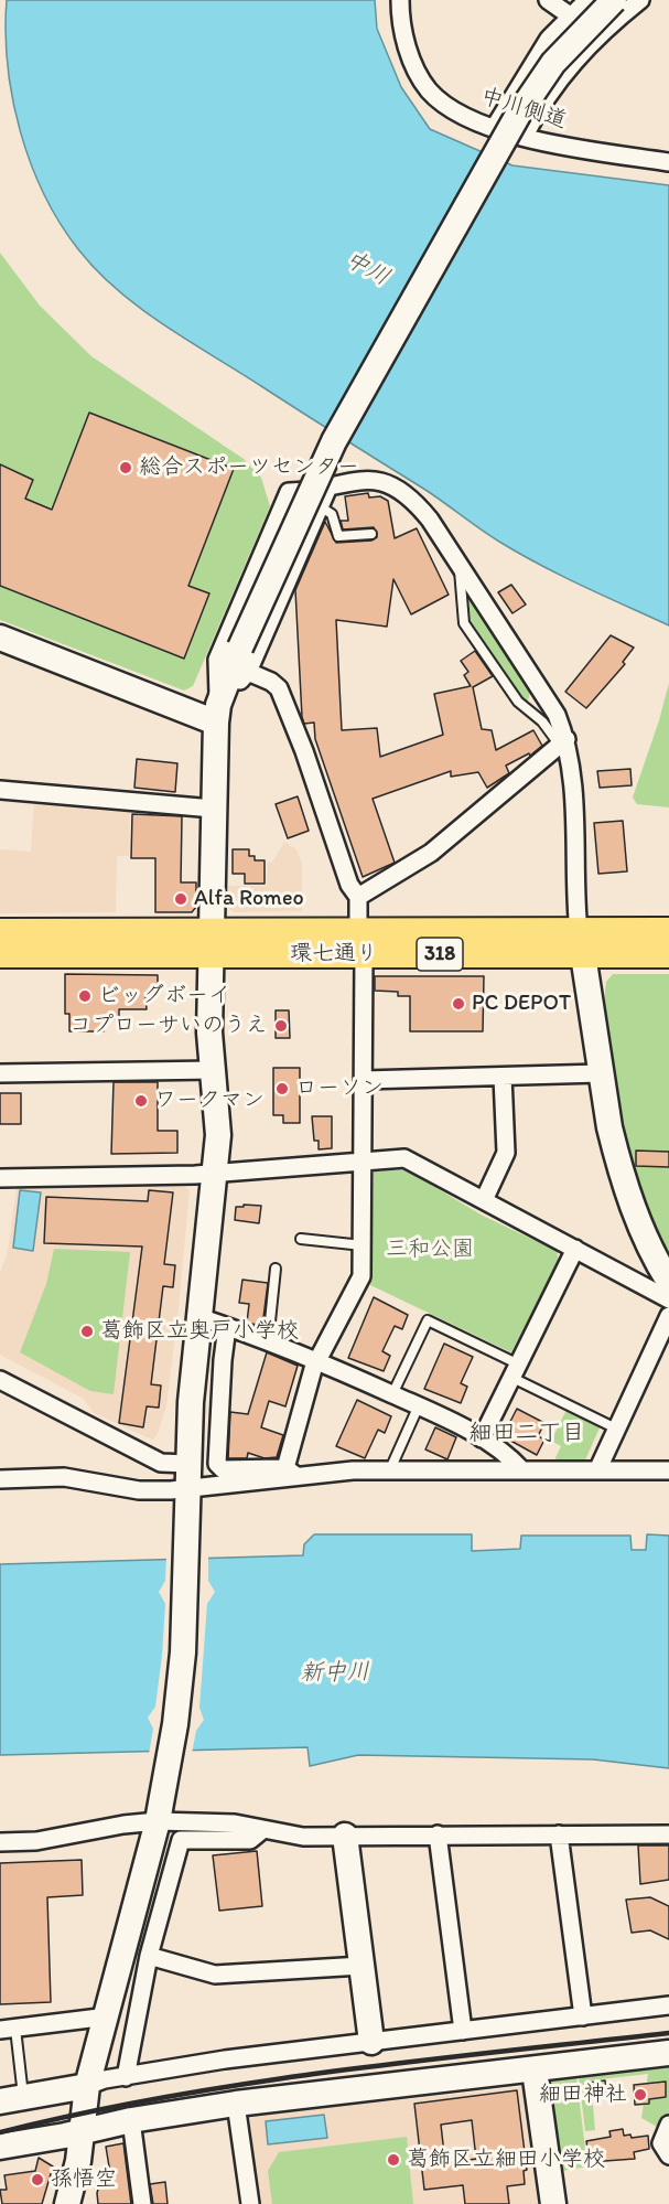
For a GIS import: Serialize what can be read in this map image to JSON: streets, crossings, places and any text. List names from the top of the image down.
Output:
{
  "streets": {
    "main road": ["環七通り", "318"],
    "street": ["中川側道"]
  },
  "districts": ["細田二丁目"],
  "water": ["中川", "新中川"],
  "parks": ["三和公園"],
  "places": [
    "総合スポーツセンター",
    "Alfa Romeo",
    "ビッグボーイ",
    "PC DEPOT",
    "コプローサいのうえ",
    "ローソン",
    "ワークマン",
    "葛飾区立奥戸小学校",
    "細田神社",
    "葛飾区立細田小学校",
    "孫悟空"
  ]
}
